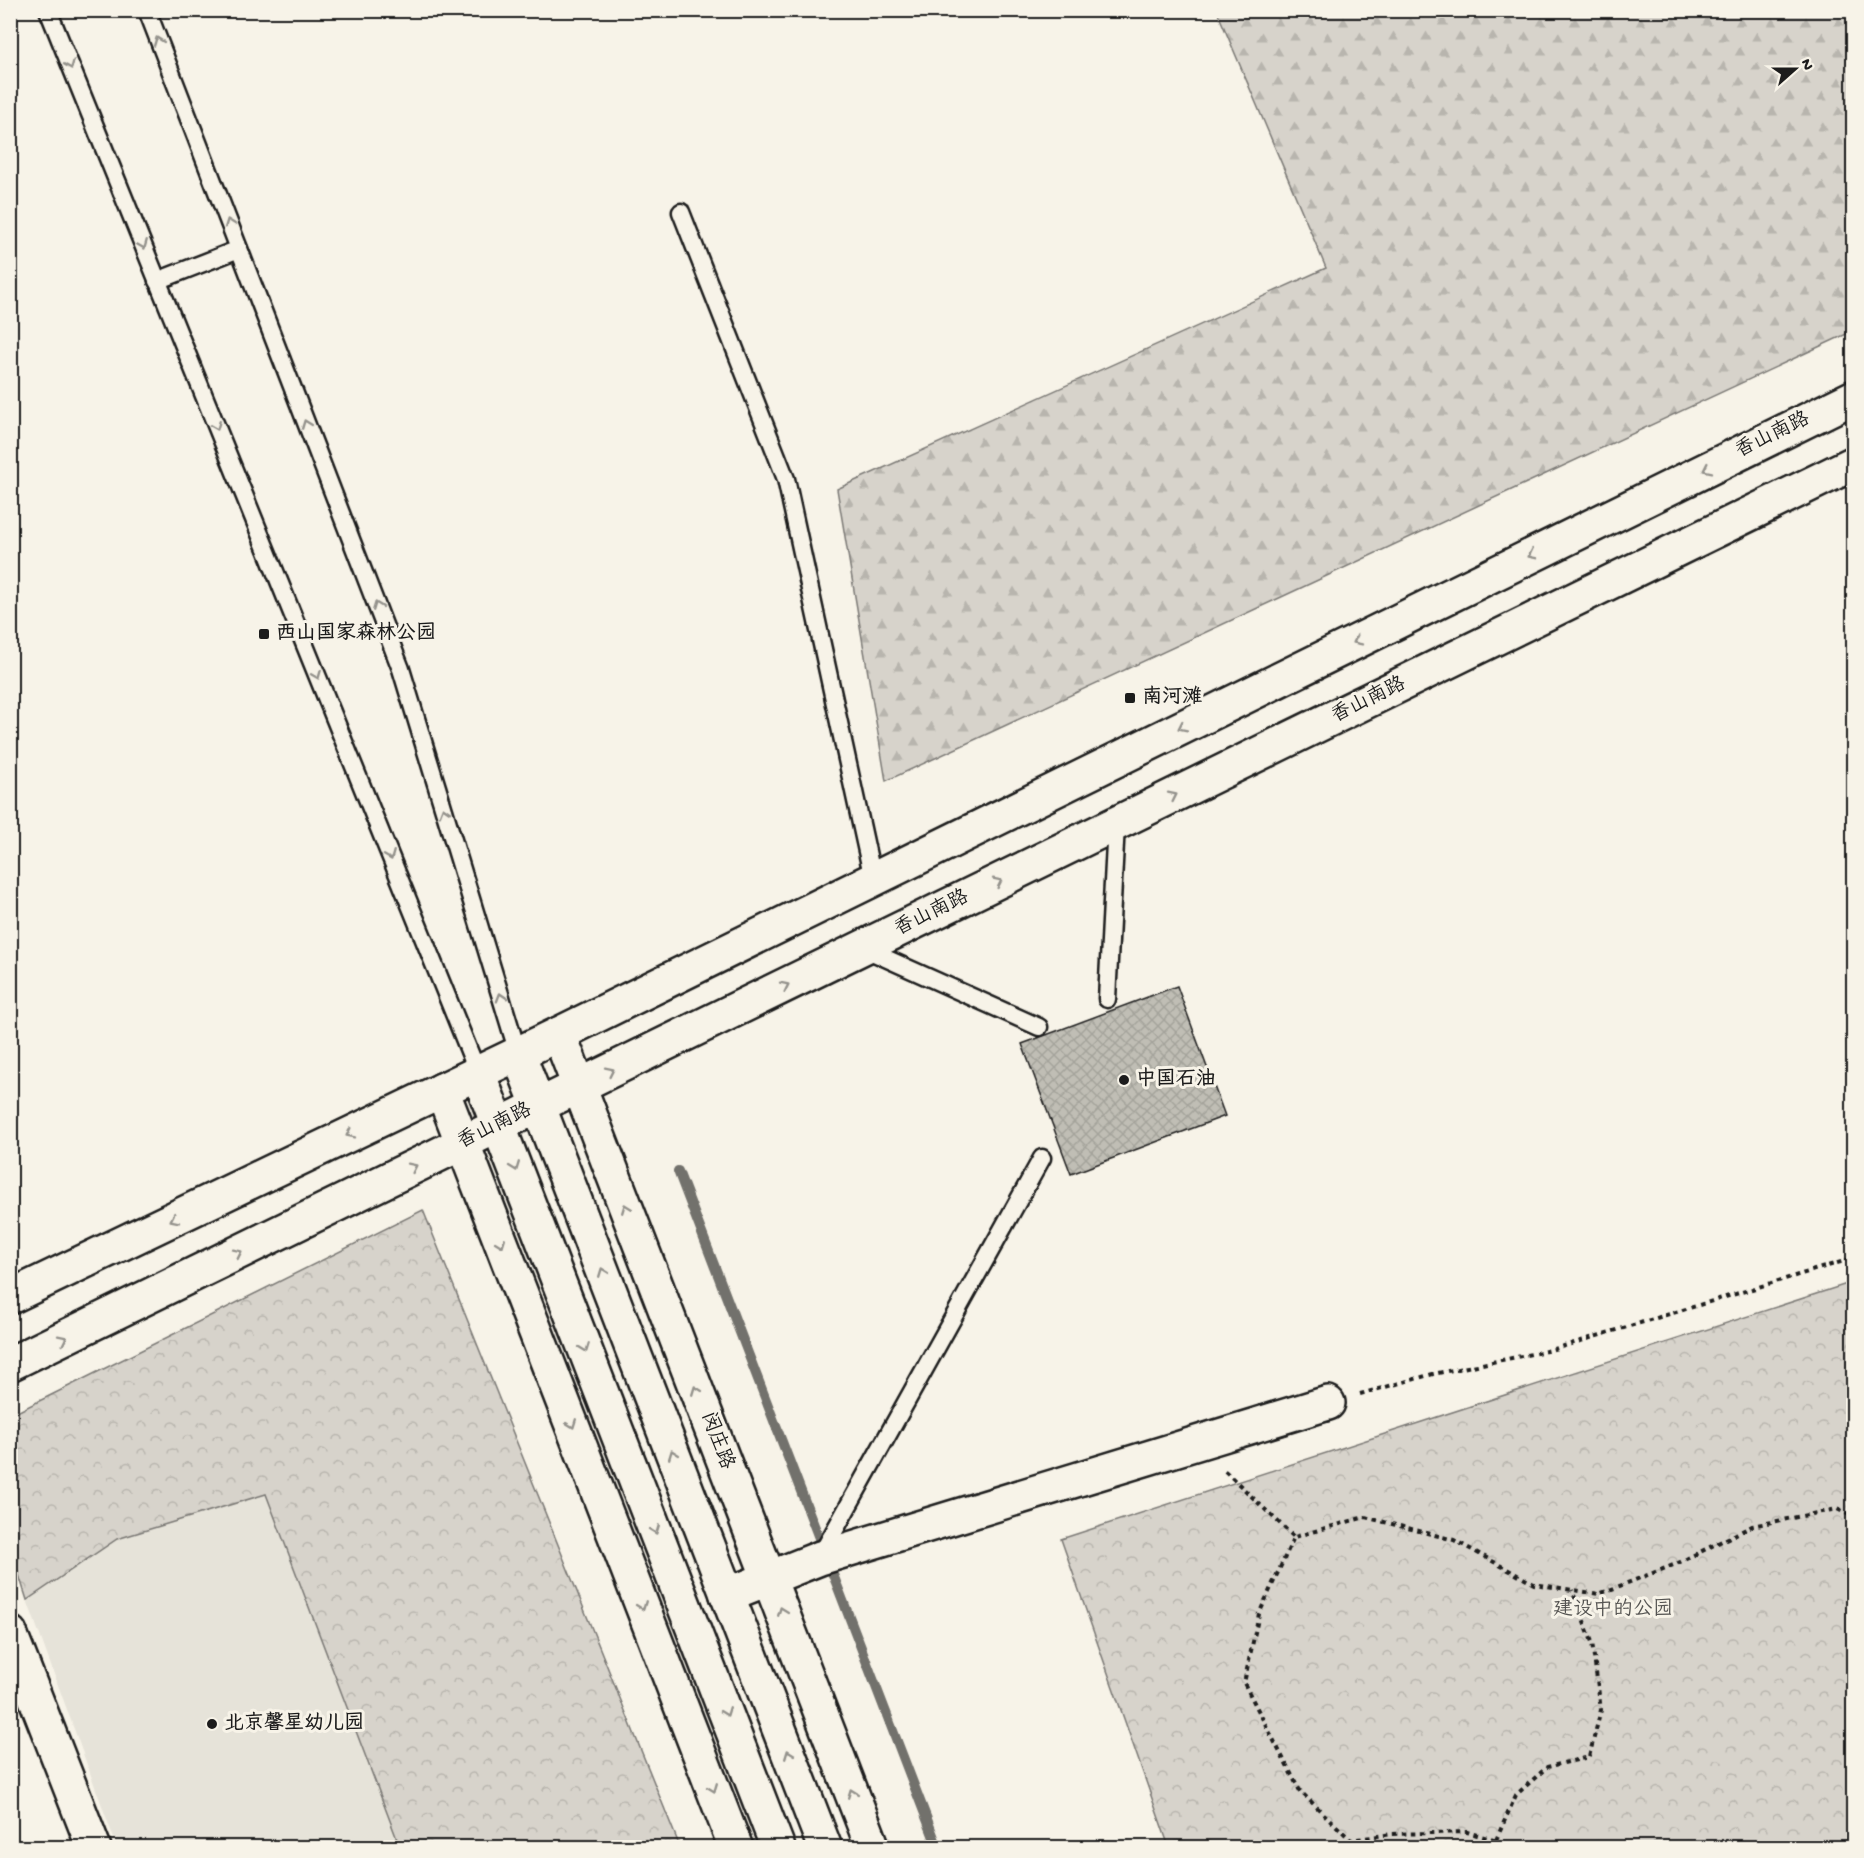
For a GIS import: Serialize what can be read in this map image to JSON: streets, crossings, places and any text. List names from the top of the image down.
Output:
{
  "streets": {
    "main road": ["香山南路", "闵庄路"]
  },
  "crossings": [
    ["香山南路", "闵庄路"]
  ],
  "parks": ["建设中的公园"],
  "places": {
    "transit": ["西山国家森林公园", "南河滩"],
    "other": ["中国石油", "北京馨星幼儿园"]
  },
  "north": "right"
}
